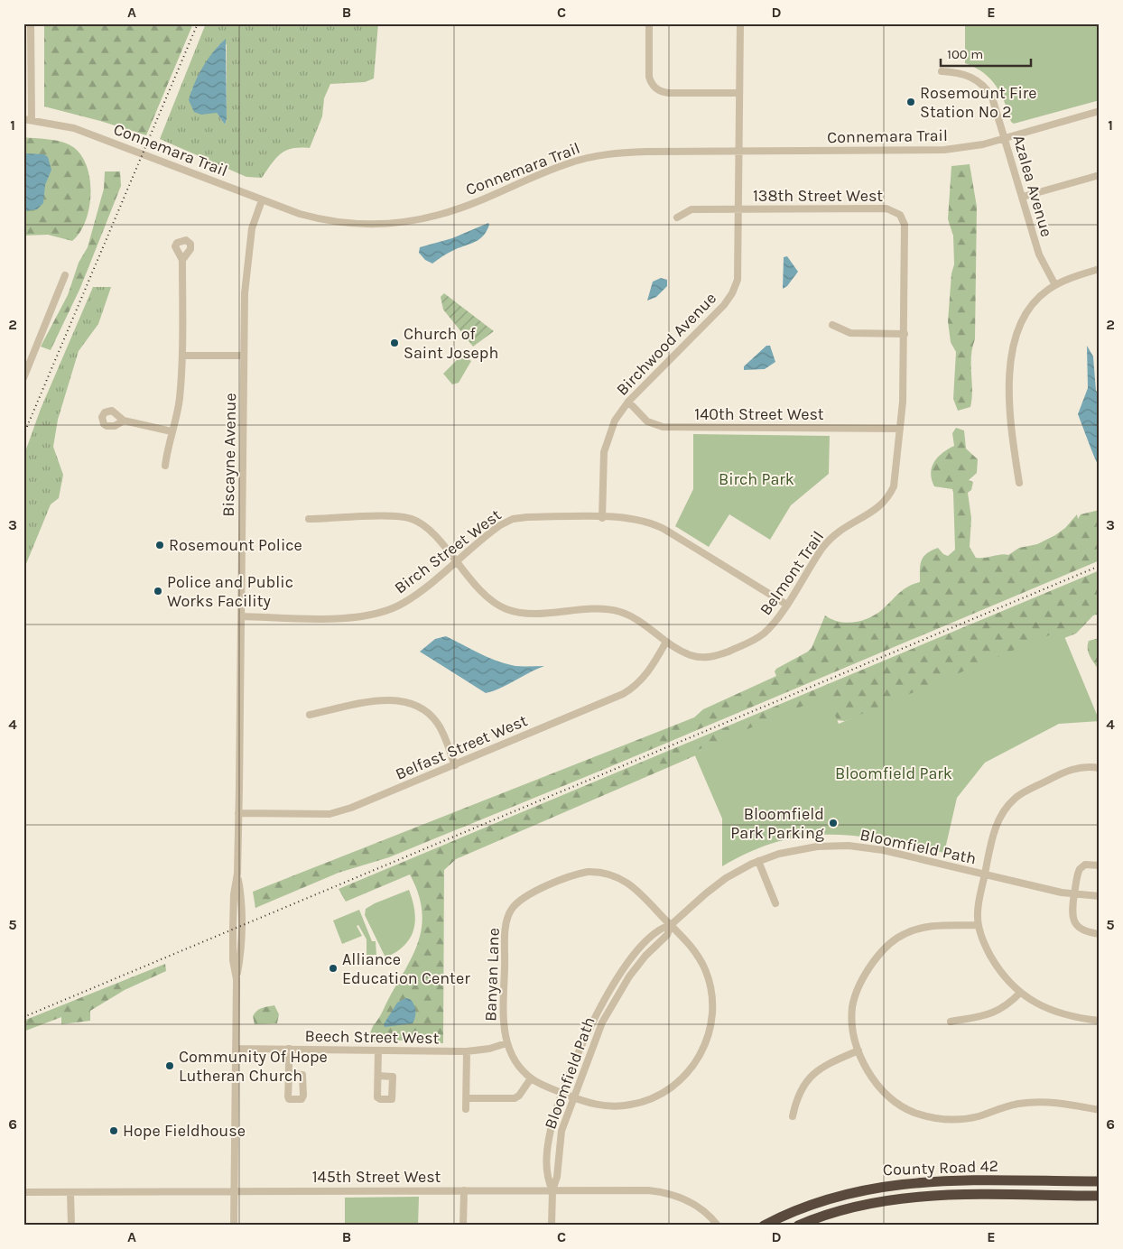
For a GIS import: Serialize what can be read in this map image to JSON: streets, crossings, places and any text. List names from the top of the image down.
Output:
{
  "streets": {
    "highway": ["County Road 42"],
    "street": [
      "Connemara Trail",
      "Azalea Avenue",
      "138th Street West",
      "Birchwood Avenue",
      "140th Street West",
      "Biscayne Avenue",
      "Birch Street West",
      "Belmont Trail",
      "Belfast Street West",
      "Bloomfield Path",
      "Banyan Lane",
      "Beech Street West",
      "145th Street West"
    ]
  },
  "crossings": [
    ["Connemara Trail", "Azalea Avenue"],
    ["Connemara Trail", "Birchwood Avenue"],
    ["Connemara Trail", "Biscayne Avenue"],
    ["138th Street West", "Birchwood Avenue"],
    ["138th Street West", "Belmont Trail"],
    ["Birchwood Avenue", "140th Street West"],
    ["Birchwood Avenue", "Birch Street West"],
    ["140th Street West", "Belmont Trail"],
    ["Biscayne Avenue", "Birch Street West"],
    ["Biscayne Avenue", "Belfast Street West"],
    ["Biscayne Avenue", "Beech Street West"],
    ["Biscayne Avenue", "145th Street West"],
    ["Birch Street West", "Belmont Trail"],
    ["Belmont Trail", "Belfast Street West"],
    ["Bloomfield Path", "Banyan Lane"],
    ["Bloomfield Path", "145th Street West"],
    ["Banyan Lane", "Beech Street West"]
  ],
  "parks": ["Birch Park", "Bloomfield Park"],
  "places": [
    "Rosemount Fire Station No 2",
    "Church of Saint Joseph",
    "Rosemount Police",
    "Police and Public Works Facility",
    "Bloomfield Park Parking",
    "Alliance Education Center",
    "Community Of Hope Lutheran Church",
    "Hope Fieldhouse"
  ],
  "scale_bar": "100 m",
  "grid": {
    "columns": [
      "A",
      "B",
      "C",
      "D",
      "E"
    ],
    "rows": [
      "1",
      "2",
      "3",
      "4",
      "5",
      "6"
    ]
  }
}
